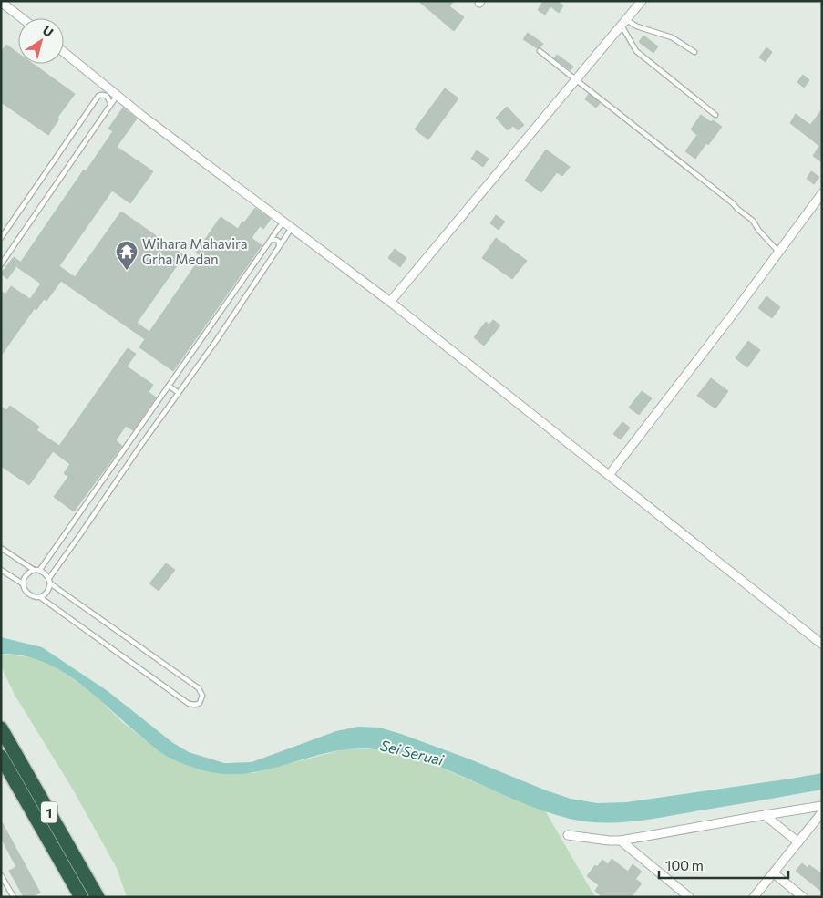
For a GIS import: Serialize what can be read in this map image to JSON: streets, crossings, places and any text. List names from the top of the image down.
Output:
{
  "streets": {
    "highway": ["1"]
  },
  "water": ["Sei Seruai"],
  "places": {
    "temple": ["Wihara Mahavira Grha Medan"]
  },
  "scale_bar": "100 m",
  "north": "top right"
}
